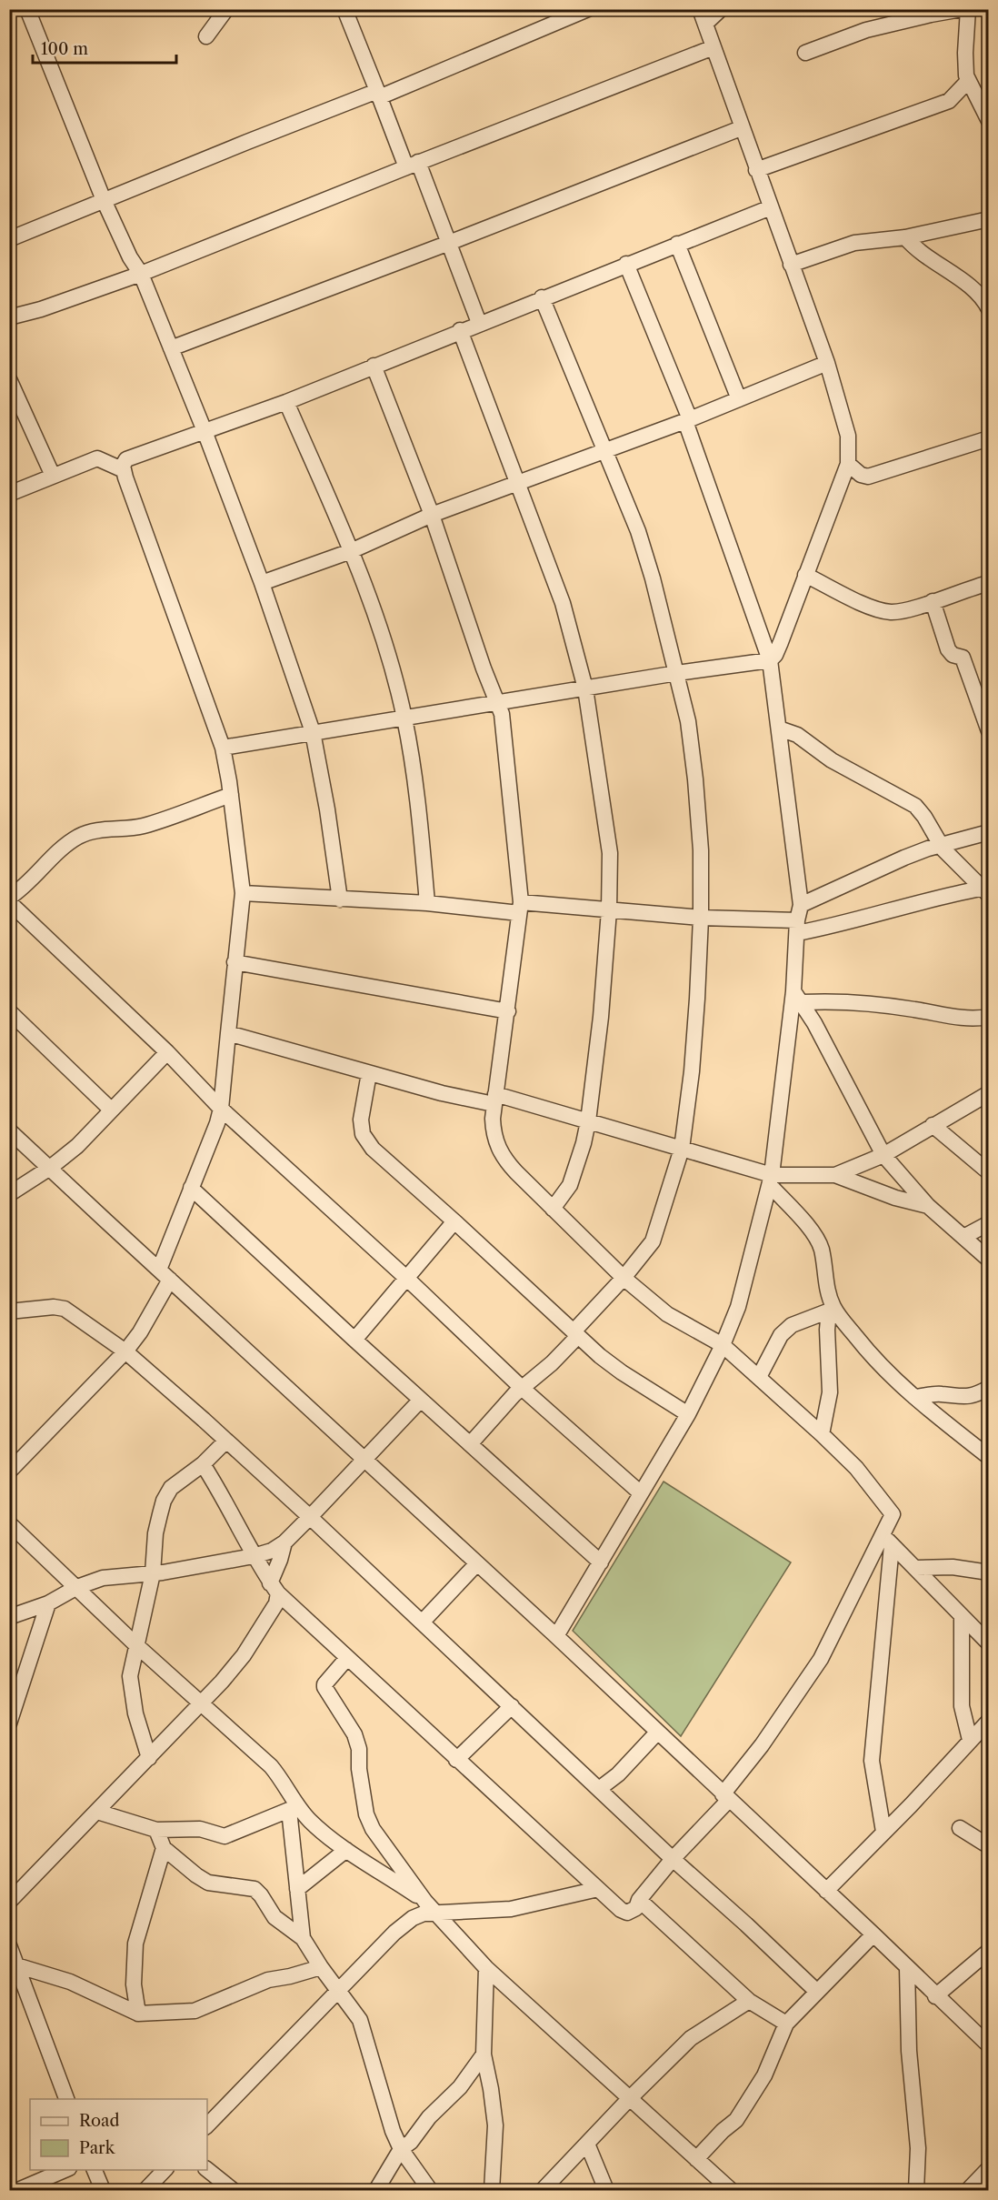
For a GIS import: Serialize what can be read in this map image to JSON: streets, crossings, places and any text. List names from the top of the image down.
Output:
{
  "legend": ["Road", "Park"],
  "scale_bar": "100 m"
}
